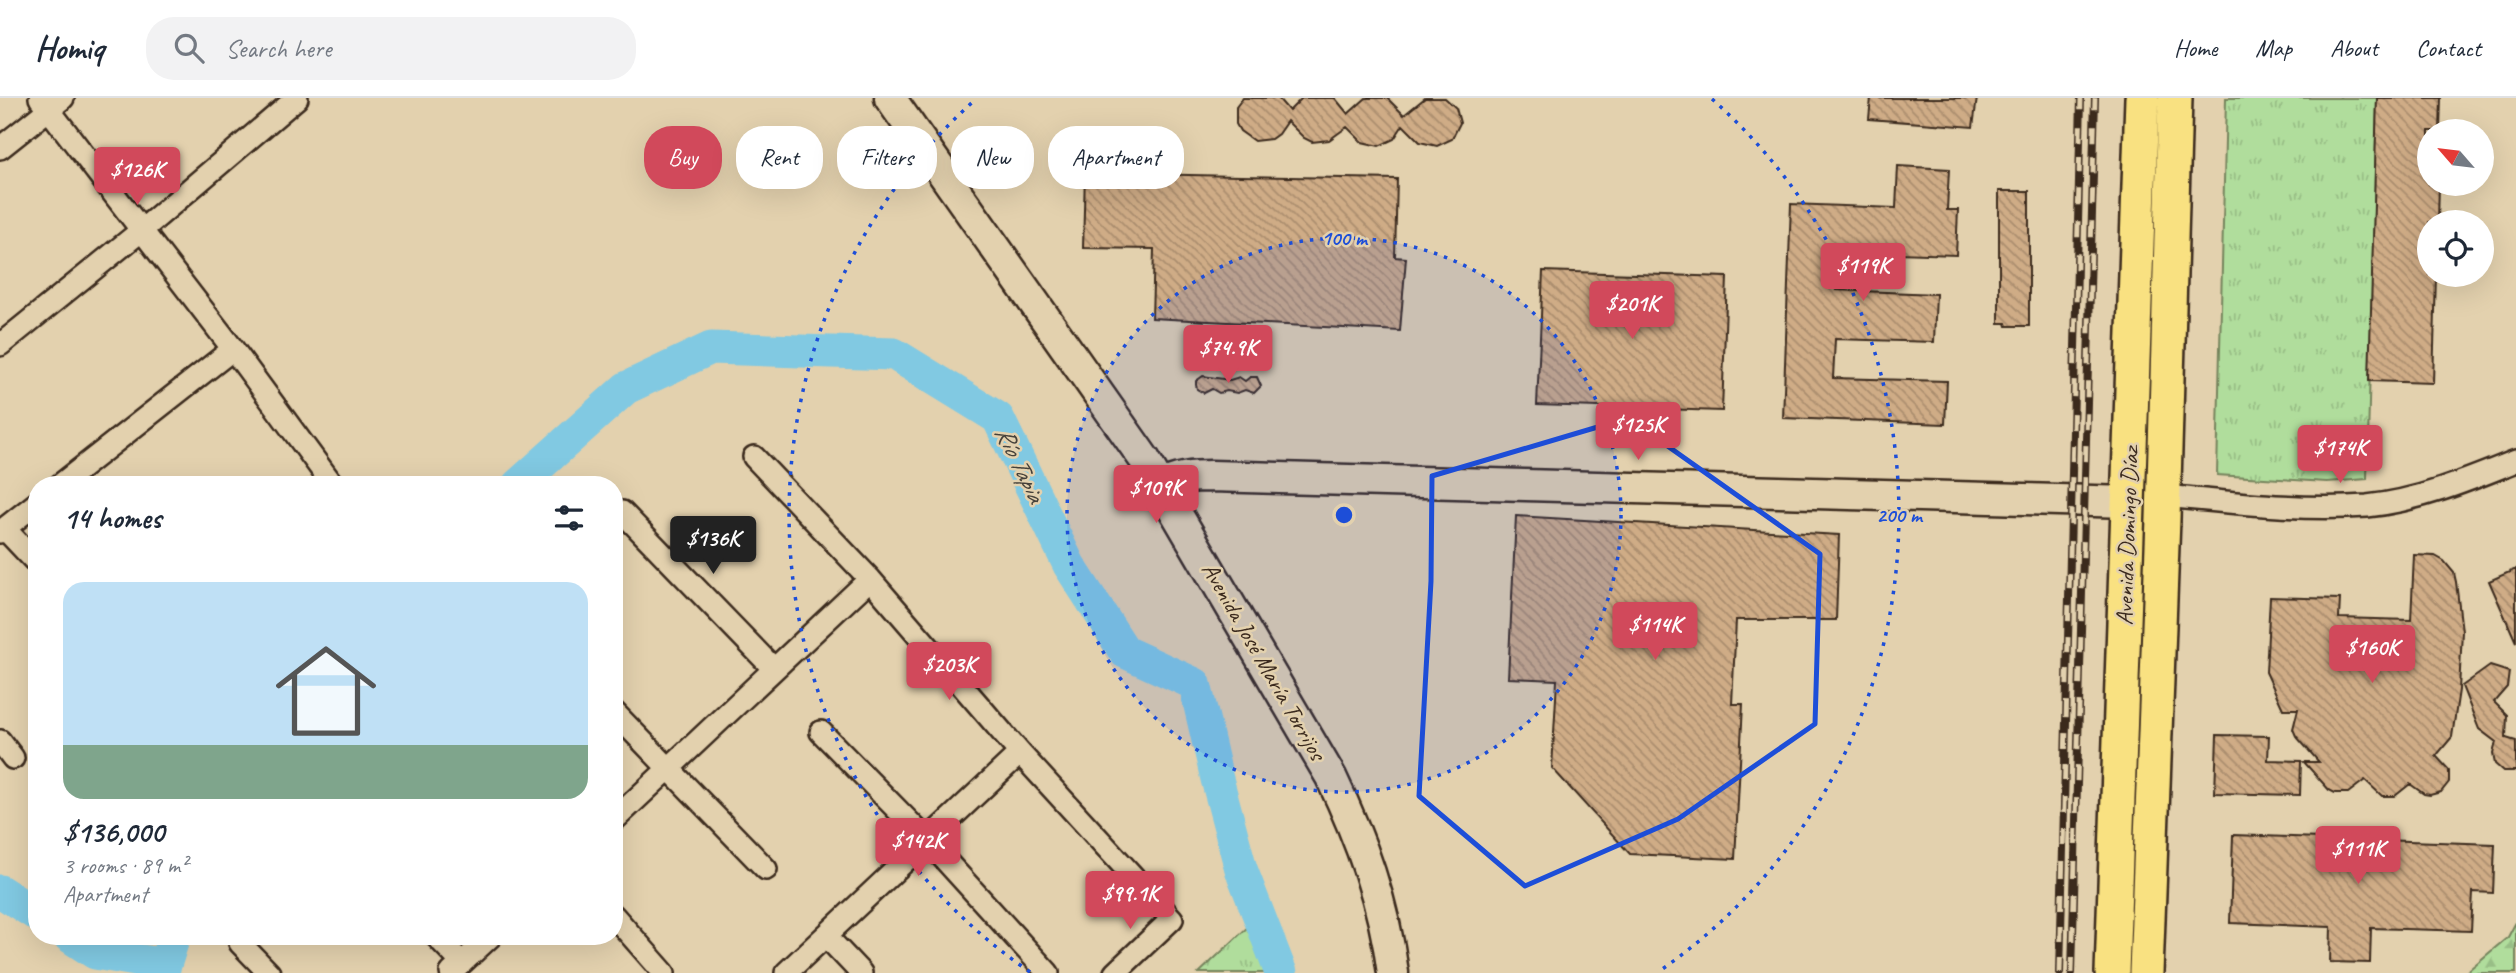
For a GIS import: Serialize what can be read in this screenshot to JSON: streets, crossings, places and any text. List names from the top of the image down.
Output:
{
  "streets": {
    "main road": ["Avenida Domingo Díaz", "Avenida José María Torrijos"]
  },
  "water": ["Río Tapia"],
  "north": "top left",
  "page": {
    "header": "Homiq",
    "search": "Search here",
    "nav": [
      "Home",
      "Map",
      "About",
      "Contact"
    ],
    "chip": [
      "Buy",
      "Rent",
      "Filters",
      "New",
      "Apartment"
    ],
    "price": [
      "$126K",
      "$119K",
      "$201K",
      "$74.9K",
      "$125K",
      "$174K",
      "$109K",
      "$136K",
      "$114K",
      "$160K",
      "$203K",
      "$142K",
      "$111K",
      "$99.1K"
    ],
    "heading": "14 homes",
    "list": [
      {
        "name": "$136,000",
        "note": "3 rooms · 89 m² · Apartment"
      }
    ]
  },
  "rings": ["100 m", "200 m"]
}
